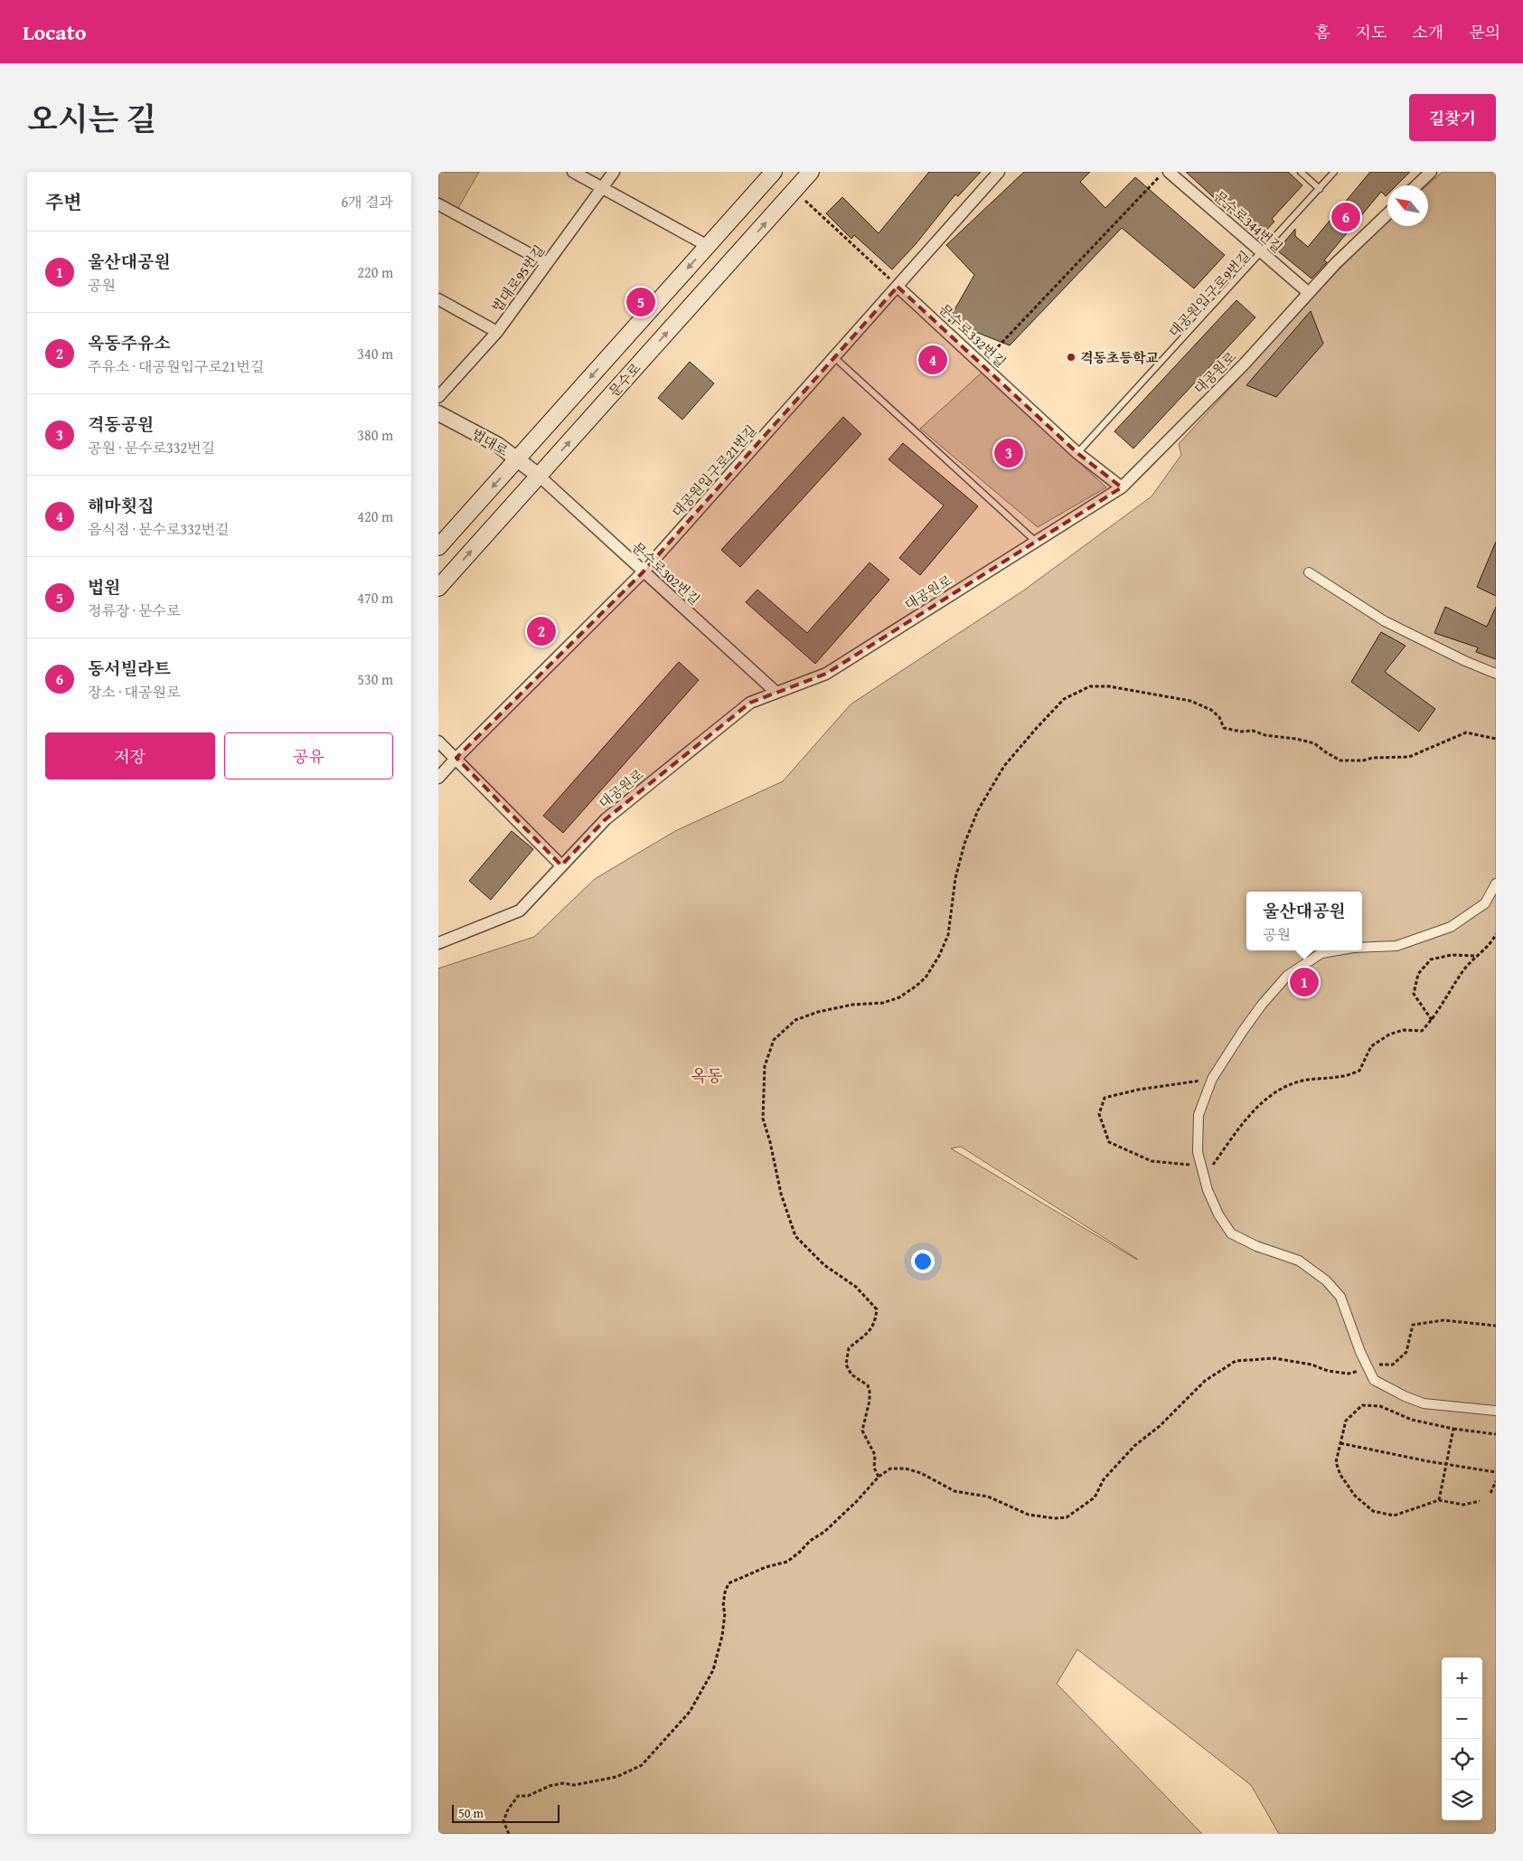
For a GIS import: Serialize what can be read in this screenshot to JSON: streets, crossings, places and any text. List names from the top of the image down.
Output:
{
  "streets": {
    "main road": ["문수로"],
    "street": [
      "문수로344번길",
      "법대로95번길",
      "문수로332번길",
      "대공원로",
      "법대로",
      "대공원입구로21번길",
      "문수로302번길"
    ],
    "lane": ["대공원입구로9번길"]
  },
  "crossings": [
    ["문수로344번길", "대공원입구로9번길"],
    ["문수로344번길", "대공원로"],
    ["대공원입구로9번길", "문수로332번길"],
    ["문수로332번길", "대공원로"],
    ["문수로332번길", "대공원입구로21번길"],
    ["대공원로", "문수로302번길"],
    ["문수로", "법대로"],
    ["문수로", "문수로302번길"],
    ["법대로", "문수로302번길"],
    ["대공원입구로21번길", "문수로302번길"]
  ],
  "districts": ["옥동"],
  "places": ["격동초등학교"],
  "scale_bar": "50 m",
  "north": "top left",
  "page": {
    "header": "Locato",
    "nav": [
      "홈",
      "지도",
      "소개",
      "문의"
    ],
    "title": "오시는 길",
    "buttons": [
      "길찾기",
      ["저장", "공유"]
    ],
    "heading": ["주변", "6개 결과"],
    "pins": [
      "6",
      "5",
      "4",
      "3",
      "2",
      "1"
    ],
    "list": [
      {
        "mark": "1",
        "name": "울산대공원",
        "note": "공원",
        "value": "220 m"
      },
      {
        "mark": "2",
        "name": "옥동주유소",
        "note": "주유소 · 대공원입구로21번길",
        "value": "340 m"
      },
      {
        "mark": "3",
        "name": "격동공원",
        "note": "공원 · 문수로332번길",
        "value": "380 m"
      },
      {
        "mark": "4",
        "name": "해마횟집",
        "note": "음식점 · 문수로332번길",
        "value": "420 m"
      },
      {
        "mark": "5",
        "name": "법원",
        "note": "정류장 · 문수로",
        "value": "470 m"
      },
      {
        "mark": "6",
        "name": "동서빌라트",
        "note": "장소 · 대공원로",
        "value": "530 m"
      }
    ],
    "popup": ["울산대공원", "공원"],
    "map_buttons": ["+", "−"],
    "scale": "50 m"
  }
}
